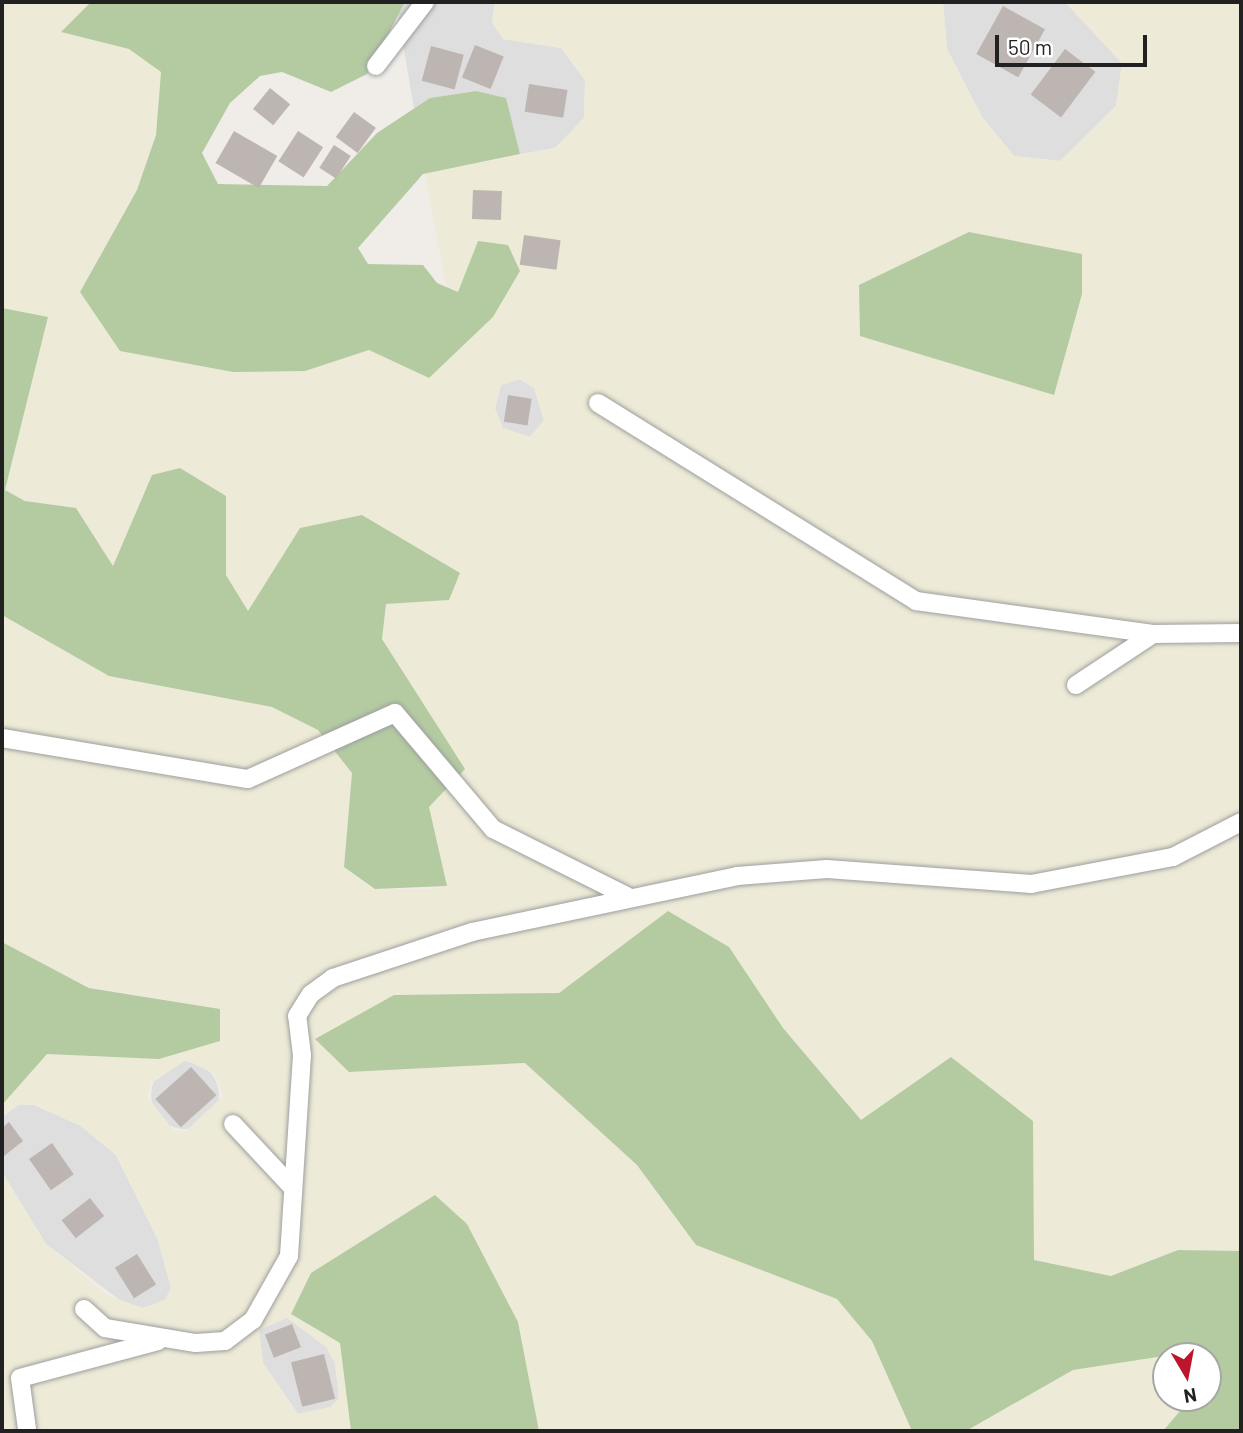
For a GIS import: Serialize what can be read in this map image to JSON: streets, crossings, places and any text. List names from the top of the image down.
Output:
{
  "scale_bar": "50 m",
  "north": "bottom"
}
